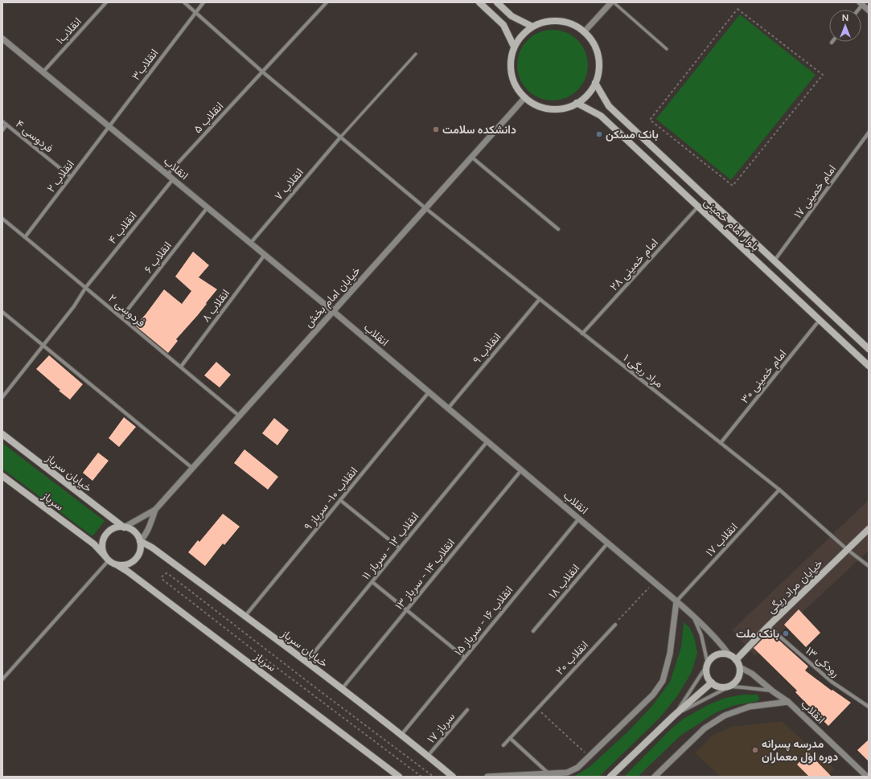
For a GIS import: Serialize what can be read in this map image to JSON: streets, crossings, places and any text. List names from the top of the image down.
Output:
{
  "streets": {
    "main road": [
      "بلوار امام خمینی",
      "خیابان سرباز",
      "سرباز",
      "خیابان مراد ریگی"
    ],
    "street": [
      "انقلاب۱",
      "انقلاب۳",
      "انقلاب ۵",
      "فردوسی ۴",
      "انقلاب",
      "انقلاب ۲",
      "انقلاب ۷",
      "امام خمینی ۱۷",
      "انقلاب ۴",
      "انقلاب ۶",
      "امام خمینی ۲۸",
      "خیابان امام بخش",
      "انقلاب ۸",
      "فردوسی ۲",
      "انقلاب ۹",
      "مراد ریگی ۱",
      "امام خمینی ۳۰",
      "انقلاب ۱۰- سرباز ۹",
      "انقلاب ۱۷",
      "انقلاب ۱۲ - سرباز ۱۱",
      "انقلاب ۱۴ - سرباز ۱۳",
      "انقلاب ۱۸",
      "انقلاب ۱۶ - سرباز ۱۵",
      "انقلاب ۲۰",
      "رودکی ۱۳",
      "سرباز ۱۷"
    ]
  },
  "crossings": [
    ["انقلاب۱", "انقلاب"],
    ["انقلاب۳", "انقلاب"],
    ["انقلاب۳", "انقلاب ۲"],
    ["انقلاب۳", "مراد ریگی ۱"],
    ["انقلاب ۵", "انقلاب"],
    ["انقلاب ۵", "مراد ریگی ۱"],
    ["فردوسی ۴", "انقلاب ۲"],
    ["انقلاب", "انقلاب ۲"],
    ["انقلاب", "انقلاب ۷"],
    ["انقلاب", "انقلاب ۴"],
    ["انقلاب", "انقلاب ۶"],
    ["انقلاب", "خیابان امام بخش"],
    ["انقلاب", "انقلاب ۸"],
    ["انقلاب", "انقلاب ۹"],
    ["انقلاب", "انقلاب ۱۰- سرباز ۹"],
    ["انقلاب", "انقلاب ۱۷"],
    ["انقلاب", "انقلاب ۱۲ - سرباز ۱۱"],
    ["انقلاب", "انقلاب ۱۴ - سرباز ۱۳"],
    ["انقلاب", "انقلاب ۱۸"],
    ["انقلاب", "خیابان مراد ریگی"],
    ["انقلاب", "انقلاب ۱۶ - سرباز ۱۵"],
    ["انقلاب ۲", "فردوسی ۲"],
    ["انقلاب ۷", "مراد ریگی ۱"],
    ["امام خمینی ۱۷", "بلوار امام خمینی"],
    ["بلوار امام خمینی", "امام خمینی ۲۸"],
    ["بلوار امام خمینی", "خیابان امام بخش"],
    ["بلوار امام خمینی", "امام خمینی ۳۰"],
    ["انقلاب ۴", "فردوسی ۲"],
    ["انقلاب ۶", "فردوسی ۲"],
    ["امام خمینی ۲۸", "مراد ریگی ۱"],
    ["خیابان امام بخش", "فردوسی ۲"],
    ["خیابان امام بخش", "مراد ریگی ۱"],
    ["انقلاب ۸", "فردوسی ۲"],
    ["انقلاب ۹", "مراد ریگی ۱"],
    ["مراد ریگی ۱", "امام خمینی ۳۰"],
    ["مراد ریگی ۱", "انقلاب ۱۷"],
    ["مراد ریگی ۱", "خیابان مراد ریگی"],
    ["خیابان سرباز", "انقلاب ۱۰- سرباز ۹"],
    ["خیابان سرباز", "سرباز"],
    ["خیابان سرباز", "انقلاب ۱۲ - سرباز ۱۱"],
    ["خیابان سرباز", "انقلاب ۱۴ - سرباز ۱۳"],
    ["خیابان سرباز", "انقلاب ۱۶ - سرباز ۱۵"],
    ["خیابان سرباز", "سرباز ۱۷"],
    ["خیابان مراد ریگی", "رودکی ۱۳"]
  ],
  "places": [
    "دانشکده سلامت",
    "بانک مسکن",
    "بانک ملت",
    "مدرسه پسرانه دوره اول معماران"
  ],
  "north": "top"
}
